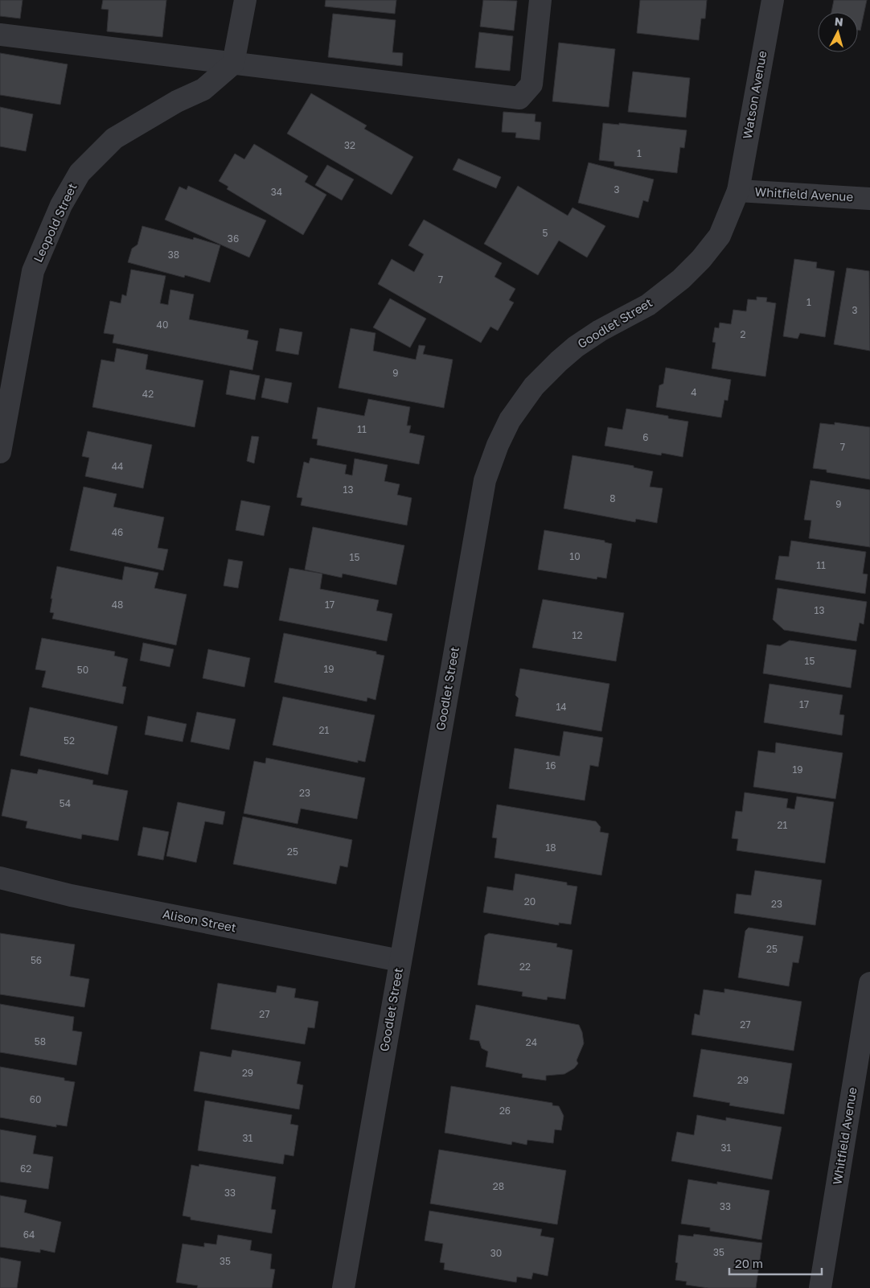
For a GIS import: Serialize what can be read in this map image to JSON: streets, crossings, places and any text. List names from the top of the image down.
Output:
{
  "streets": {
    "street": [
      "Watson Avenue",
      "Whitfield Avenue",
      "Leopold Street",
      "Goodlet Street",
      "Alison Street"
    ]
  },
  "crossings": [
    ["Watson Avenue", "Whitfield Avenue"],
    ["Watson Avenue", "Goodlet Street"],
    ["Whitfield Avenue", "Goodlet Street"],
    ["Goodlet Street", "Alison Street"]
  ],
  "house_numbers": [
    "32",
    "1",
    "3",
    "34",
    "5",
    "36",
    "38",
    "7",
    "1",
    "3",
    "40",
    "2",
    "9",
    "4",
    "42",
    "11",
    "6",
    "7",
    "44",
    "13",
    "8",
    "9",
    "46",
    "10",
    "15",
    "11",
    "48",
    "17",
    "13",
    "12",
    "15",
    "19",
    "50",
    "17",
    "14",
    "21",
    "52",
    "16",
    "19",
    "23",
    "54",
    "21",
    "18",
    "25",
    "20",
    "23",
    "25",
    "56",
    "22",
    "27",
    "27",
    "58",
    "24",
    "29",
    "29",
    "60",
    "26",
    "31",
    "31",
    "62",
    "28",
    "33",
    "33",
    "64",
    "35",
    "30",
    "35"
  ],
  "scale_bar": "20 m",
  "north": "top"
}
